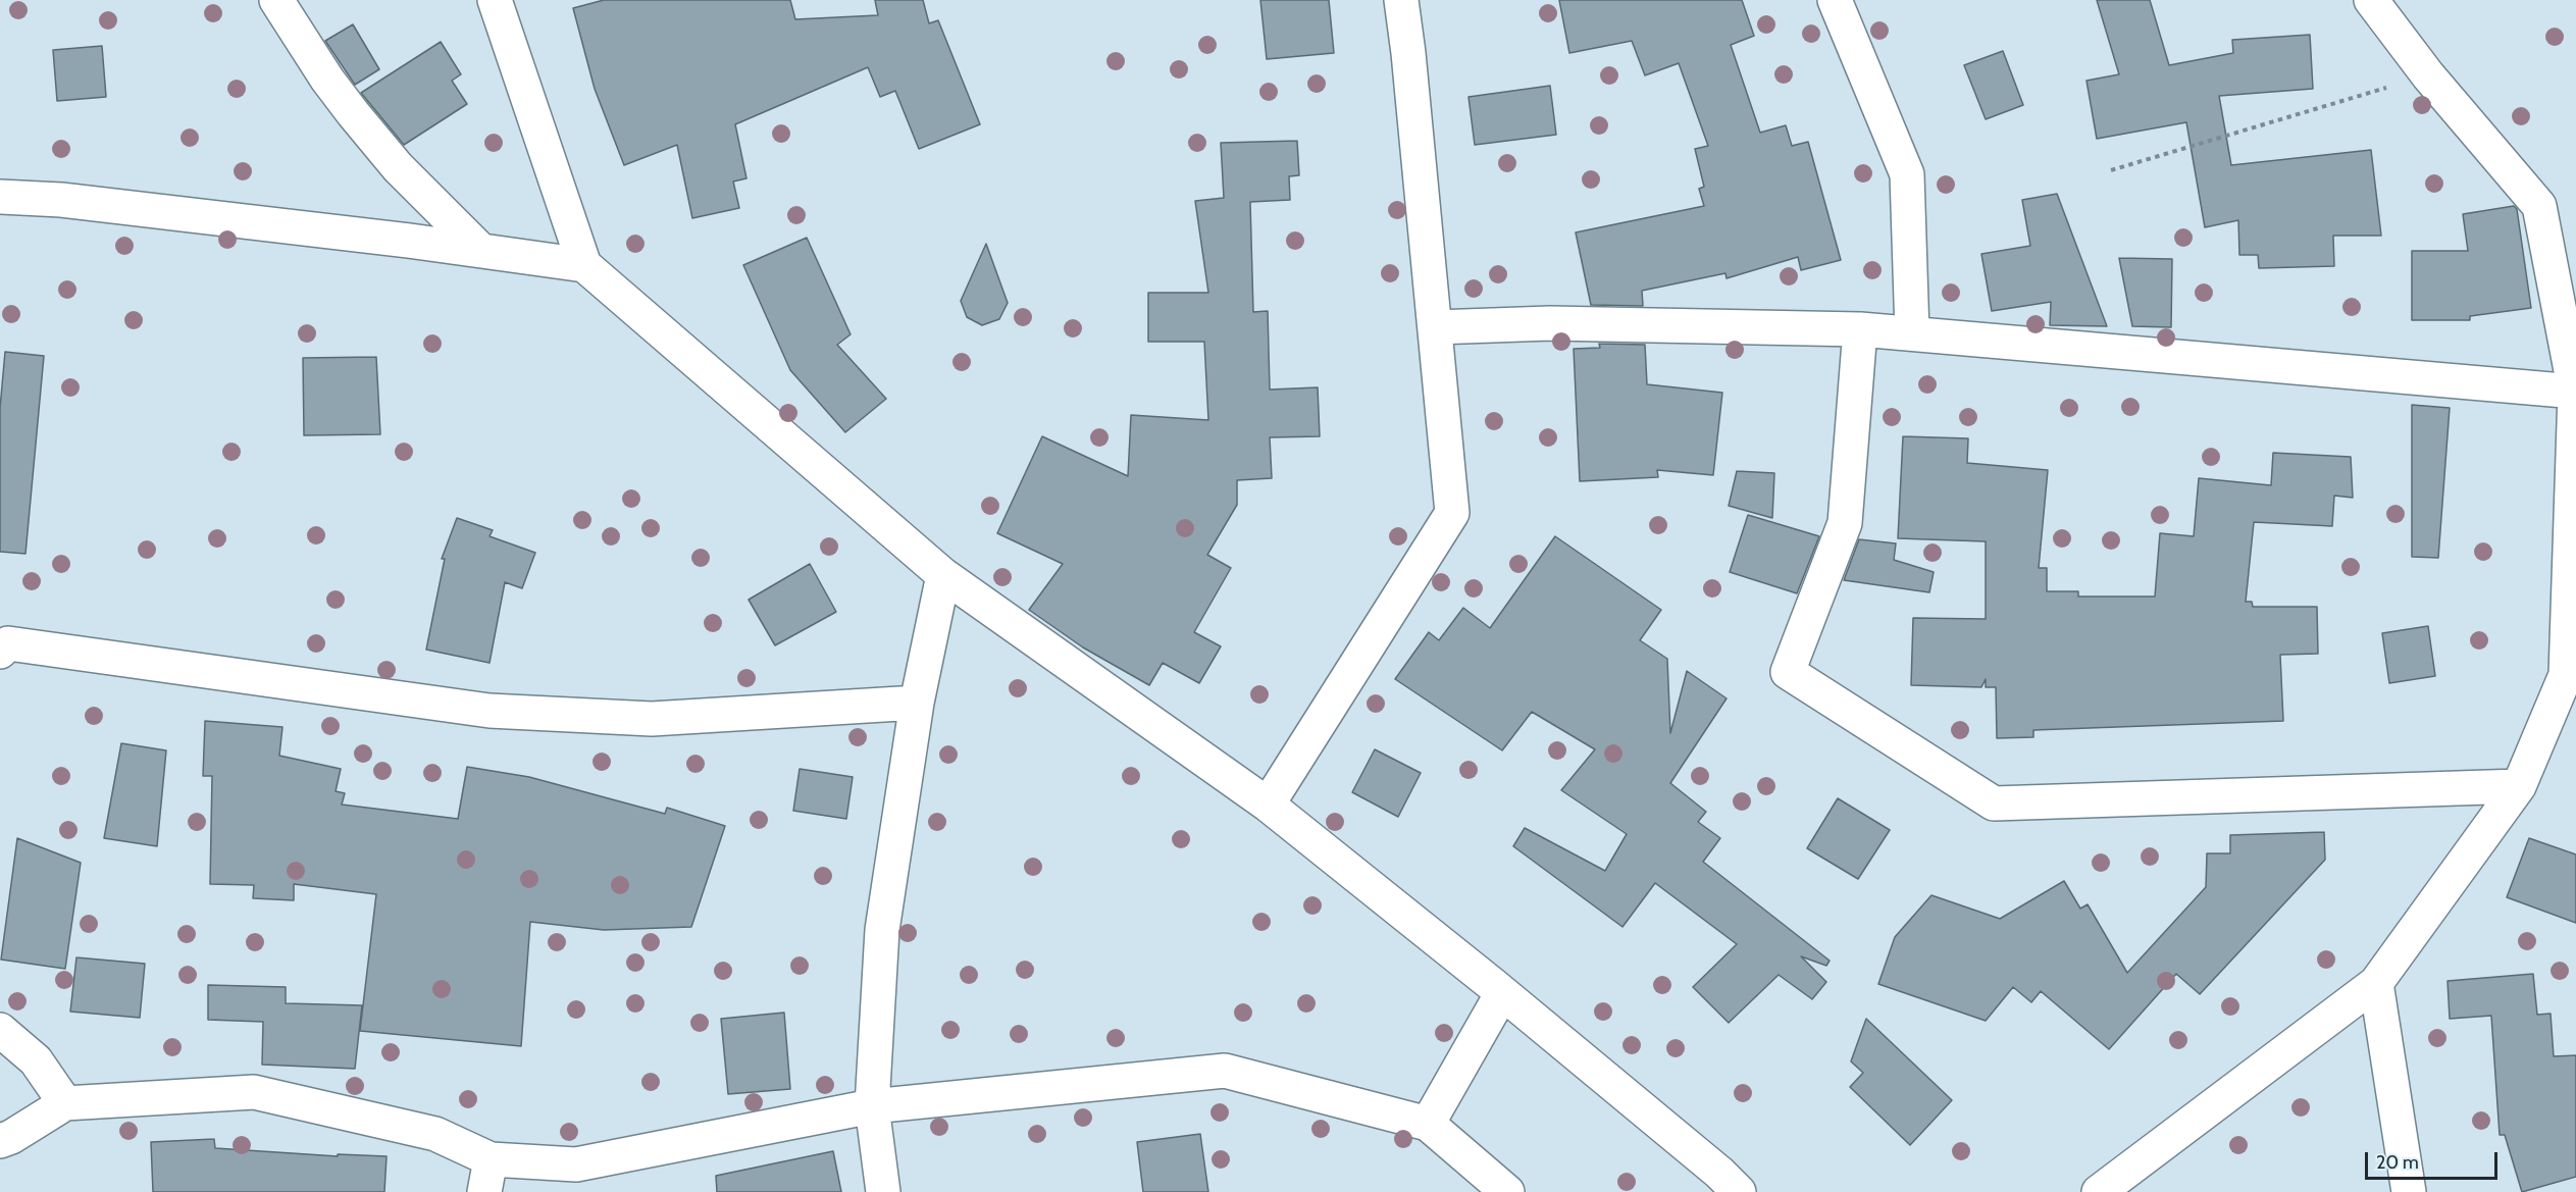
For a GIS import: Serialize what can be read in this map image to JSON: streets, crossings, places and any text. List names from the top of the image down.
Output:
{
  "scale_bar": "20 m"
}
